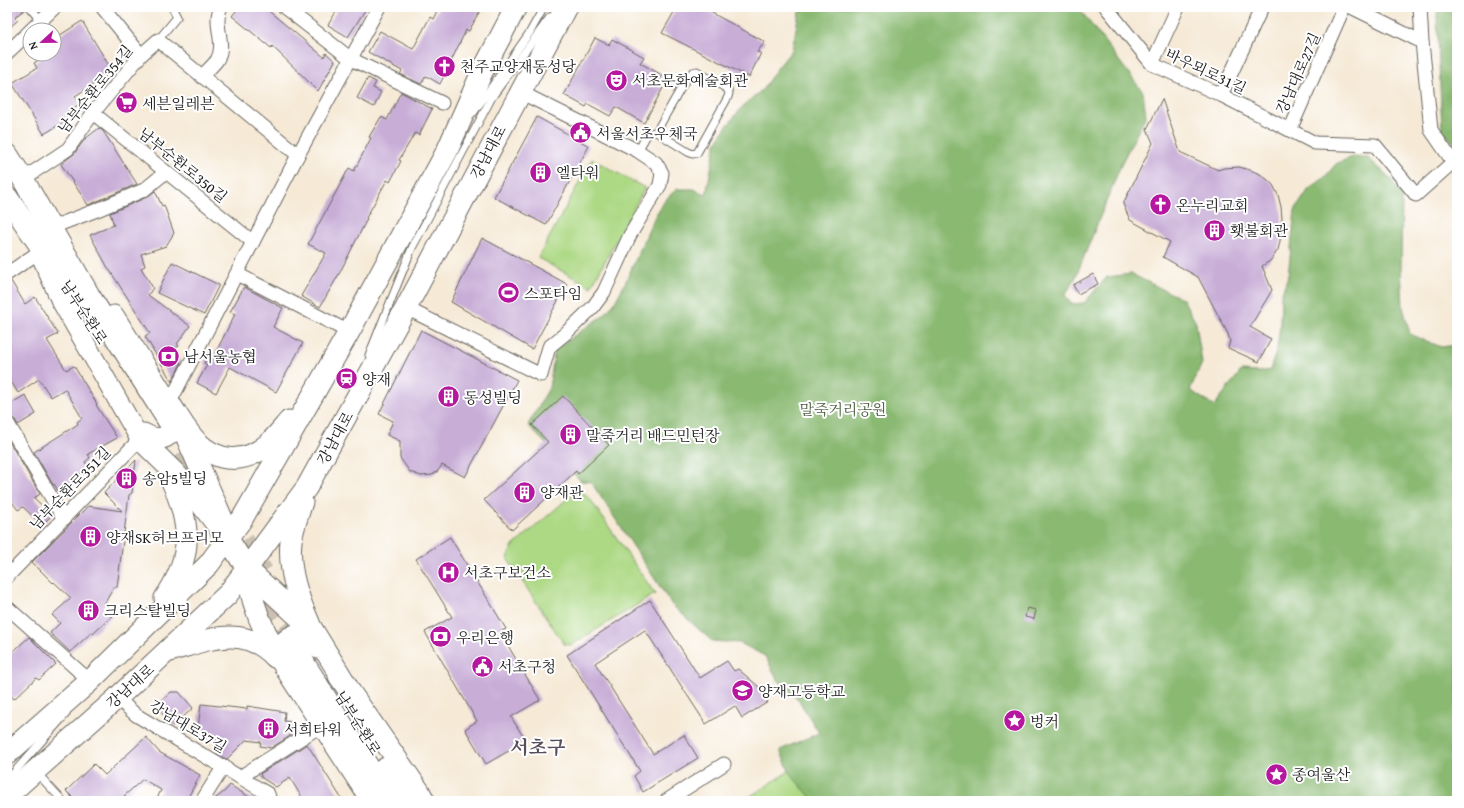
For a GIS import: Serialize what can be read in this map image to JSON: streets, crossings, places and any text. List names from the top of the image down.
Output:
{
  "streets": {
    "main road": ["강남대로", "남부순환로"],
    "street": [
      "바우뫼로31길",
      "강남대로27길",
      "남부순환로354길",
      "남부순환로350길",
      "남부순환로351길",
      "강남대로37길"
    ]
  },
  "crossings": [
    ["바우뫼로31길", "강남대로27길"],
    ["남부순환로354길", "남부순환로350길"],
    ["남부순환로354길", "남부순환로"],
    ["강남대로", "강남대로37길"],
    ["남부순환로", "강남대로37길"]
  ],
  "districts": ["서초구"],
  "parks": ["말죽거리공원"],
  "places": {
    "church": ["천주교양재동성당", "온누리교회"],
    "theatre": ["서초문화예술회관"],
    "supermarket": ["세븐일레븐"],
    "public building": ["서울서초우체국", "서초구청"],
    "building": [
      "엘타워",
      "횃불회관",
      "동성빌딩",
      "말죽거리 배드민턴장",
      "송암5빌딩",
      "양재관",
      "양재SK허브프리모",
      "크리스탈빌딩",
      "서희타워"
    ],
    "sports": ["스포타임"],
    "bank": ["남서울농협", "우리은행"],
    "station": ["양재"],
    "hospital": ["서초구보건소"],
    "school or university": ["양재고등학교"],
    "place": ["벙커", "종여울산"]
  },
  "north": "left"
}
